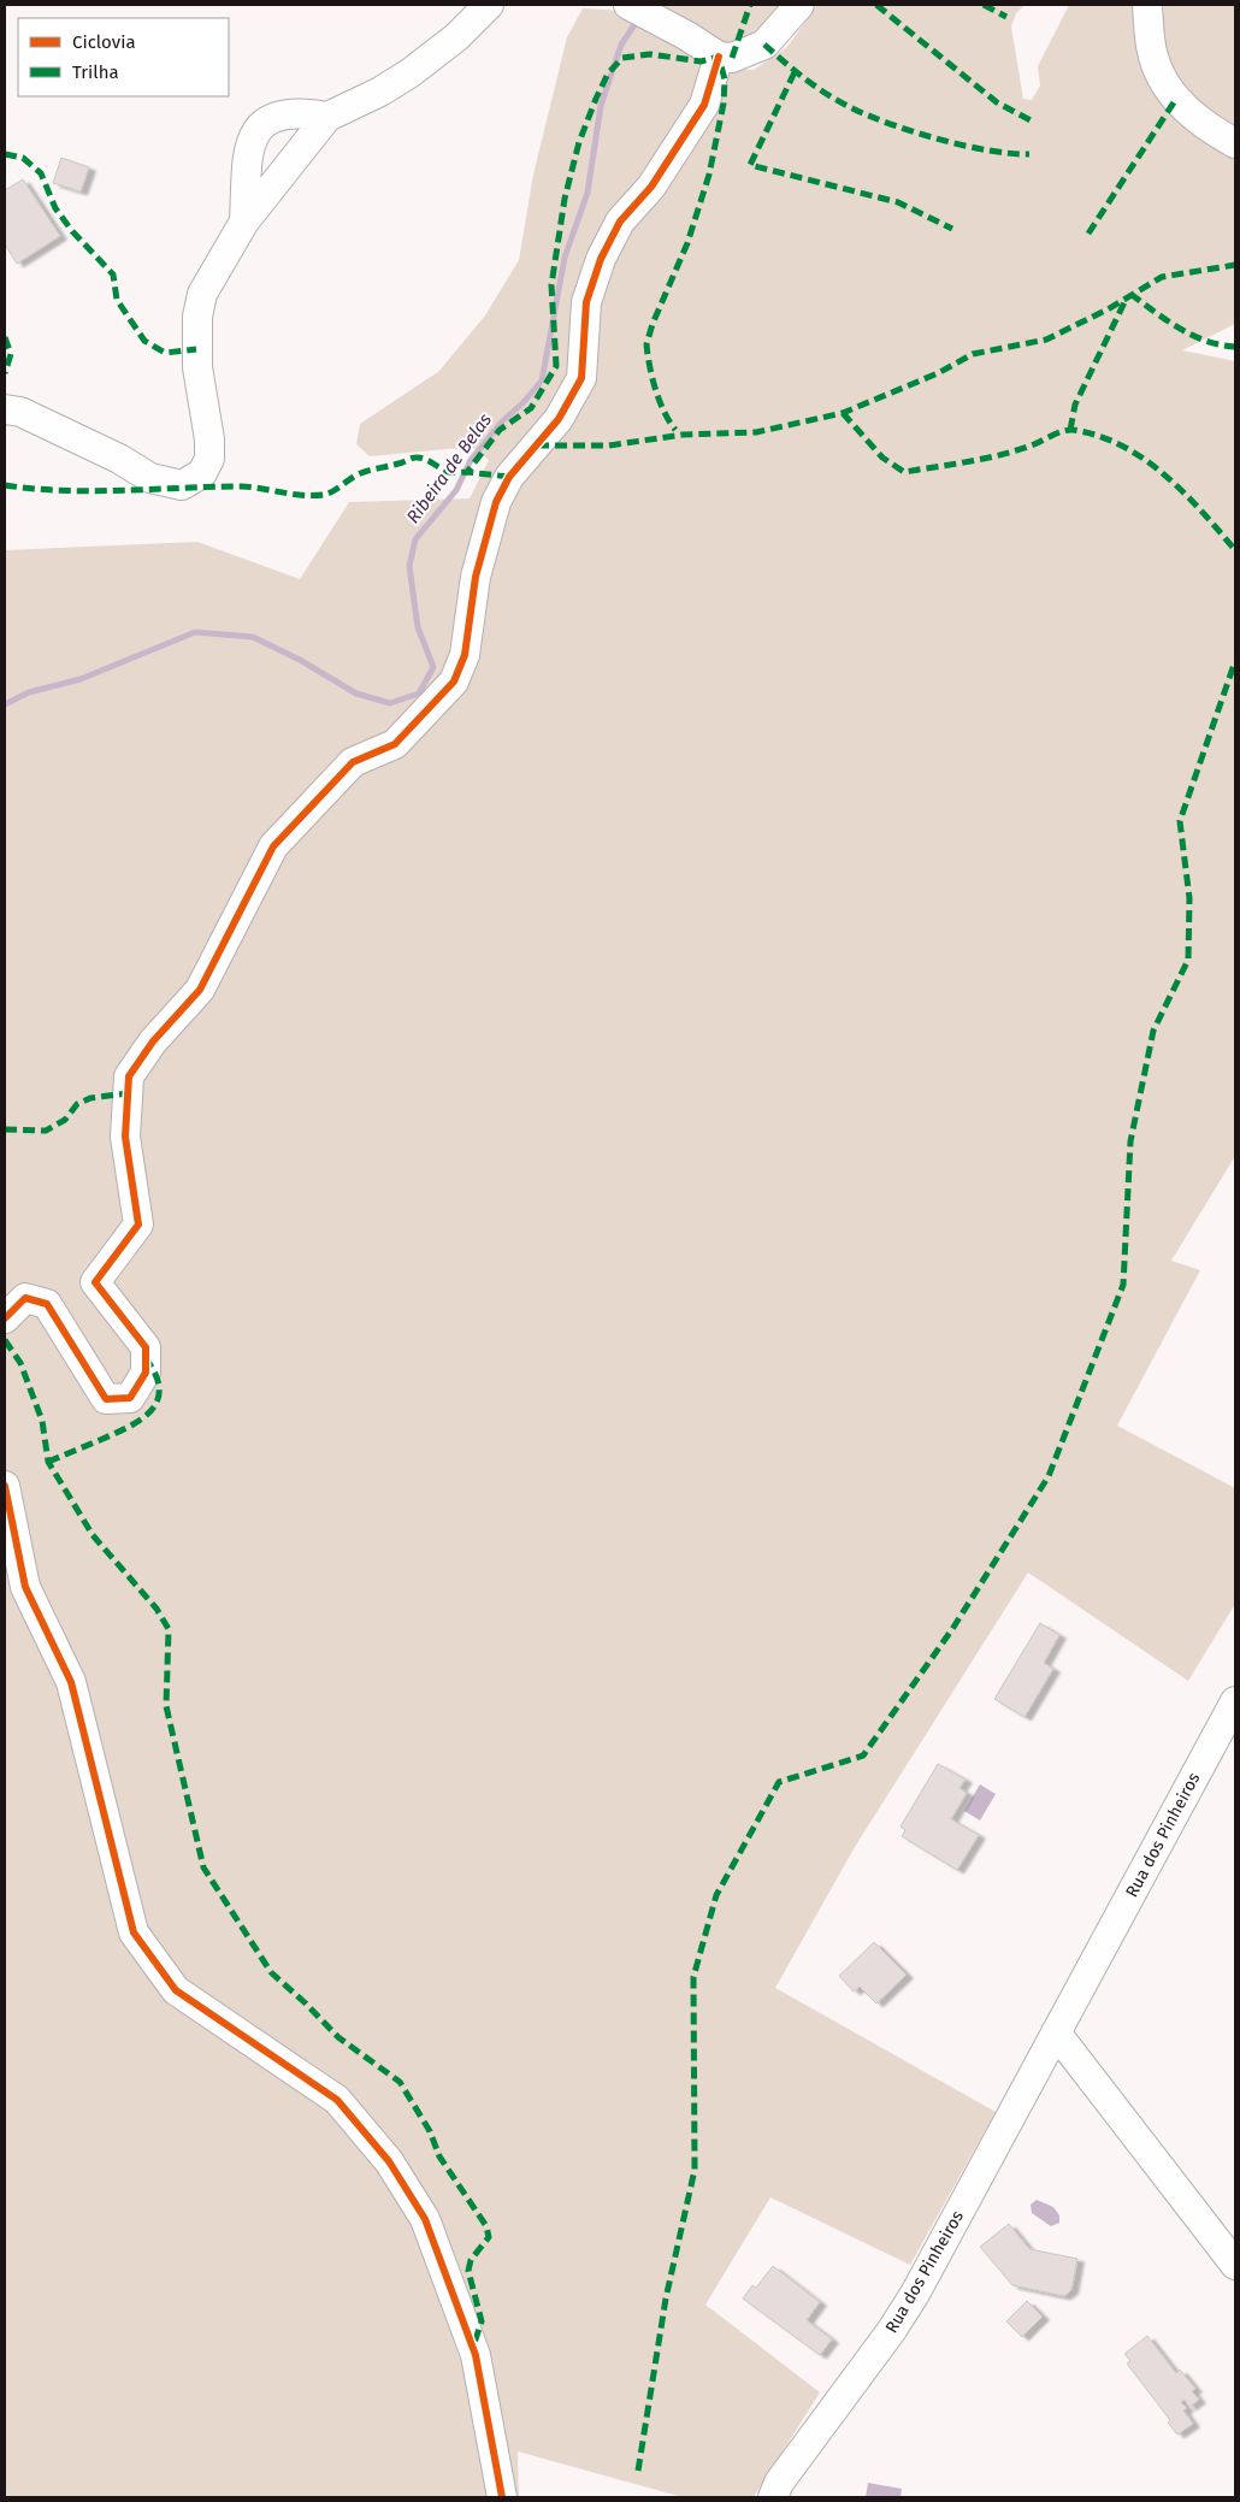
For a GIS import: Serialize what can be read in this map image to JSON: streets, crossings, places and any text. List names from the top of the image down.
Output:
{
  "streets": {
    "street": ["Rua dos Pinheiros"]
  },
  "water": ["Ribeira de Belas"],
  "legend": ["Ciclovia", "Trilha"]
}
